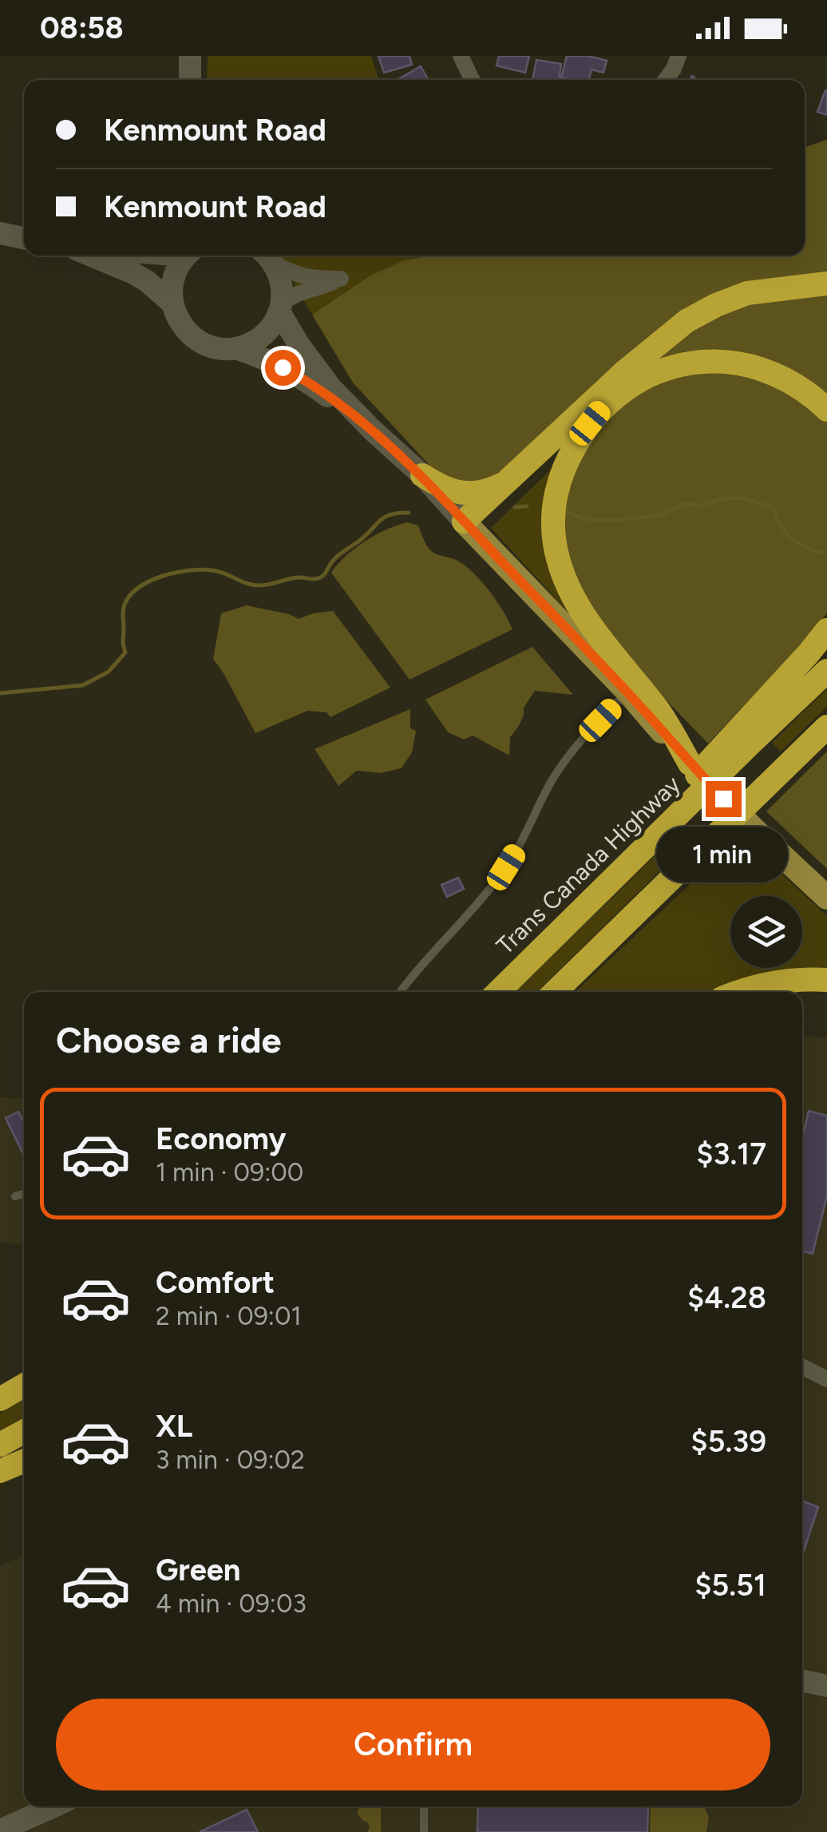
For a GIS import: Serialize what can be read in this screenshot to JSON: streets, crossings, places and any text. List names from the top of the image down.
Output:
{
  "streets": {
    "highway": ["Trans Canada Highway"]
  },
  "page": {
    "status": "08:58",
    "banner": ["Kenmount Road", "Kenmount Road"],
    "bubble": "1 min",
    "heading": "Choose a ride",
    "list": [
      {
        "name": "Economy",
        "note": "1 min · 09:00",
        "value": "$3.17"
      },
      {
        "name": "Comfort",
        "note": "2 min · 09:01",
        "value": "$4.28"
      },
      {
        "name": "XL",
        "note": "3 min · 09:02",
        "value": "$5.39"
      },
      {
        "name": "Green",
        "note": "4 min · 09:03",
        "value": "$5.51"
      }
    ],
    "buttons": "Confirm"
  }
}
